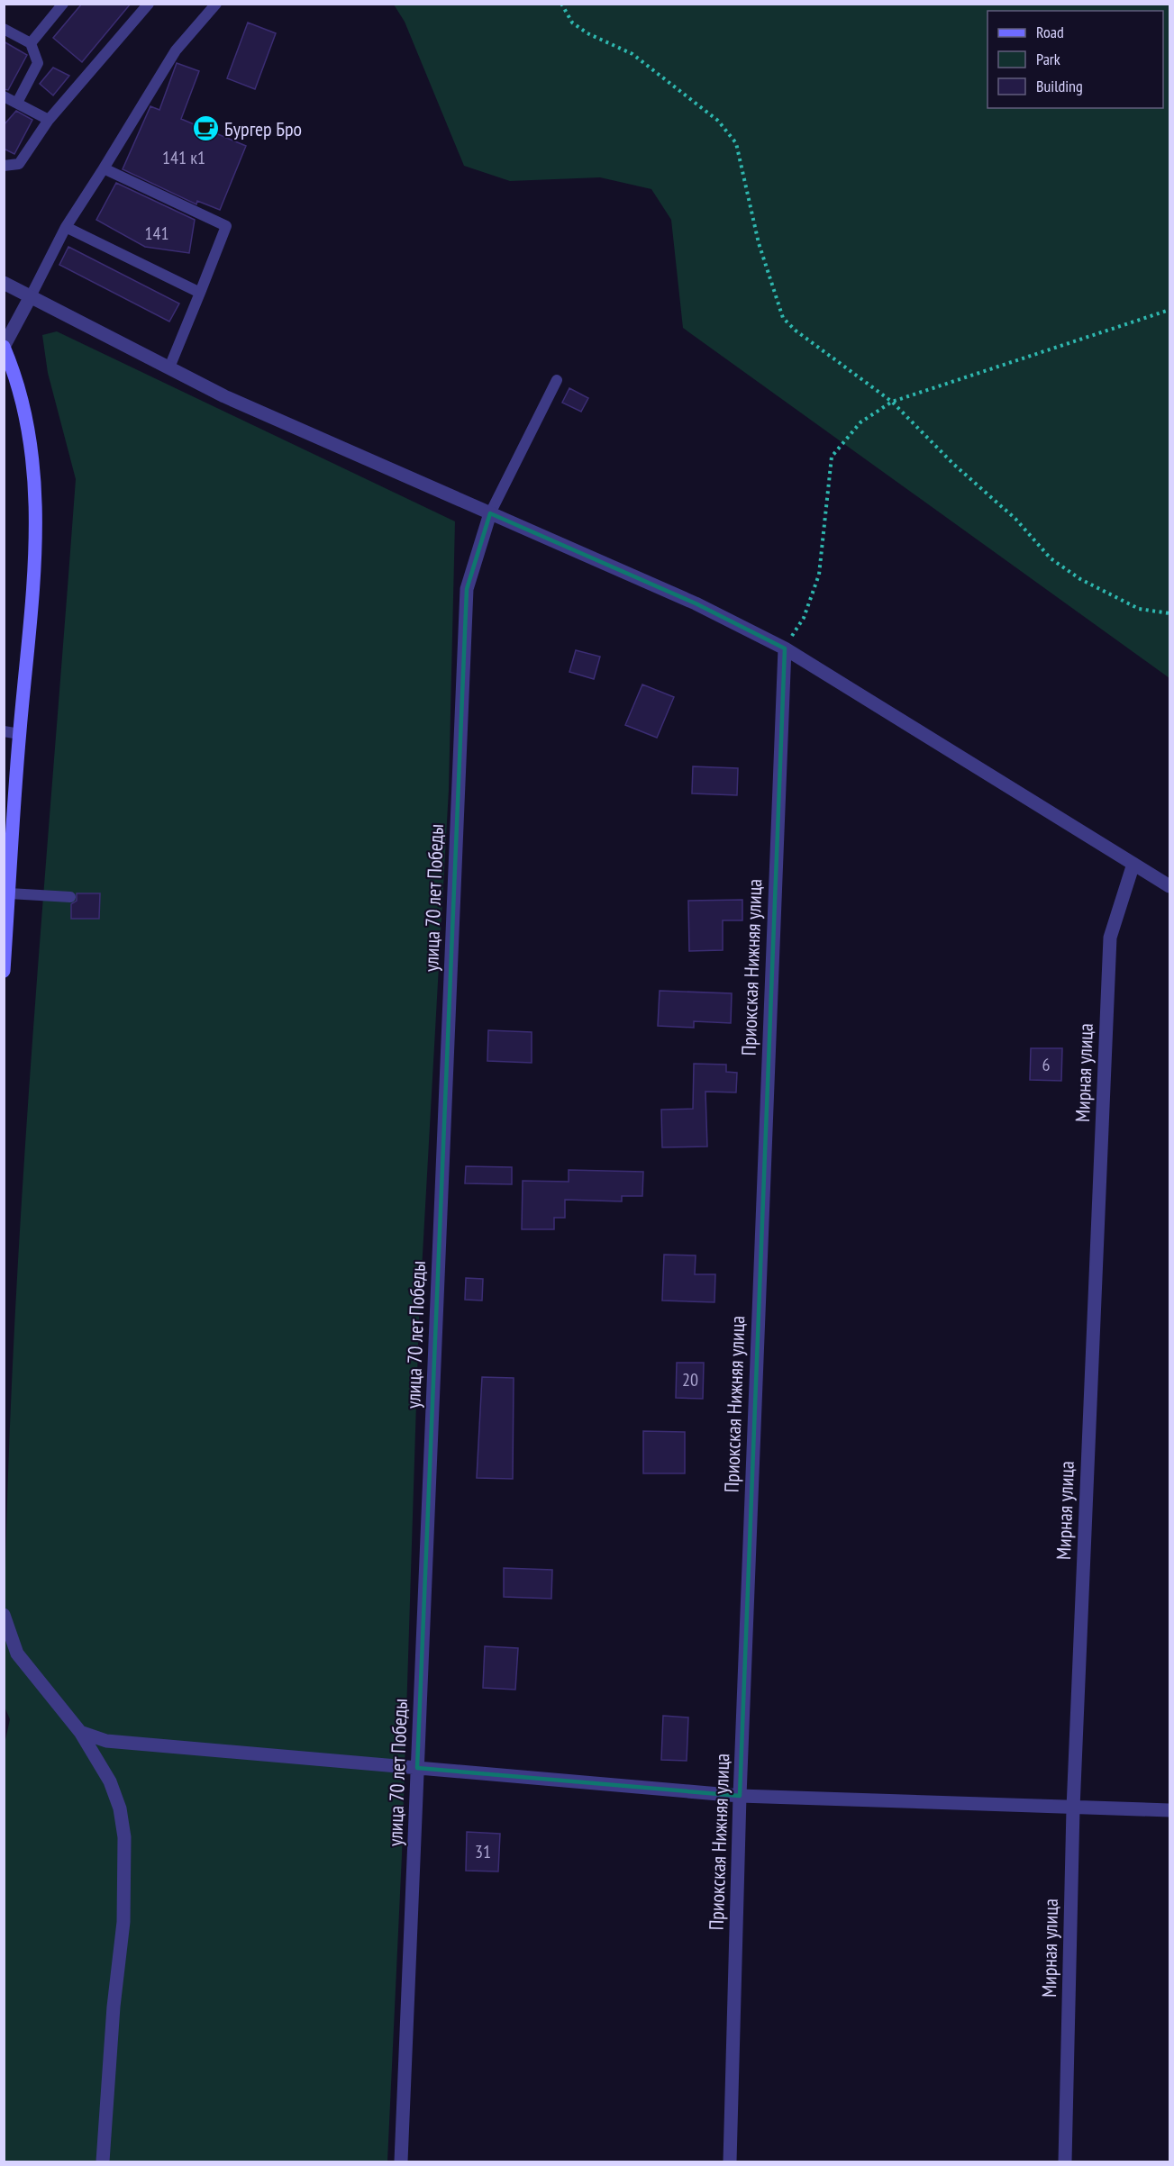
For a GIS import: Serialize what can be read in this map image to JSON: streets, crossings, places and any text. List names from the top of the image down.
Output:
{
  "streets": {
    "street": ["улица 70 лет Победы", "Приокская Нижняя улица", "Мирная улица"]
  },
  "places": {
    "cafe": ["Бургер Бро"]
  },
  "house_numbers": [
    "141 к1",
    "141",
    "6",
    "20",
    "31"
  ],
  "legend": ["Road", "Park", "Building"]
}
